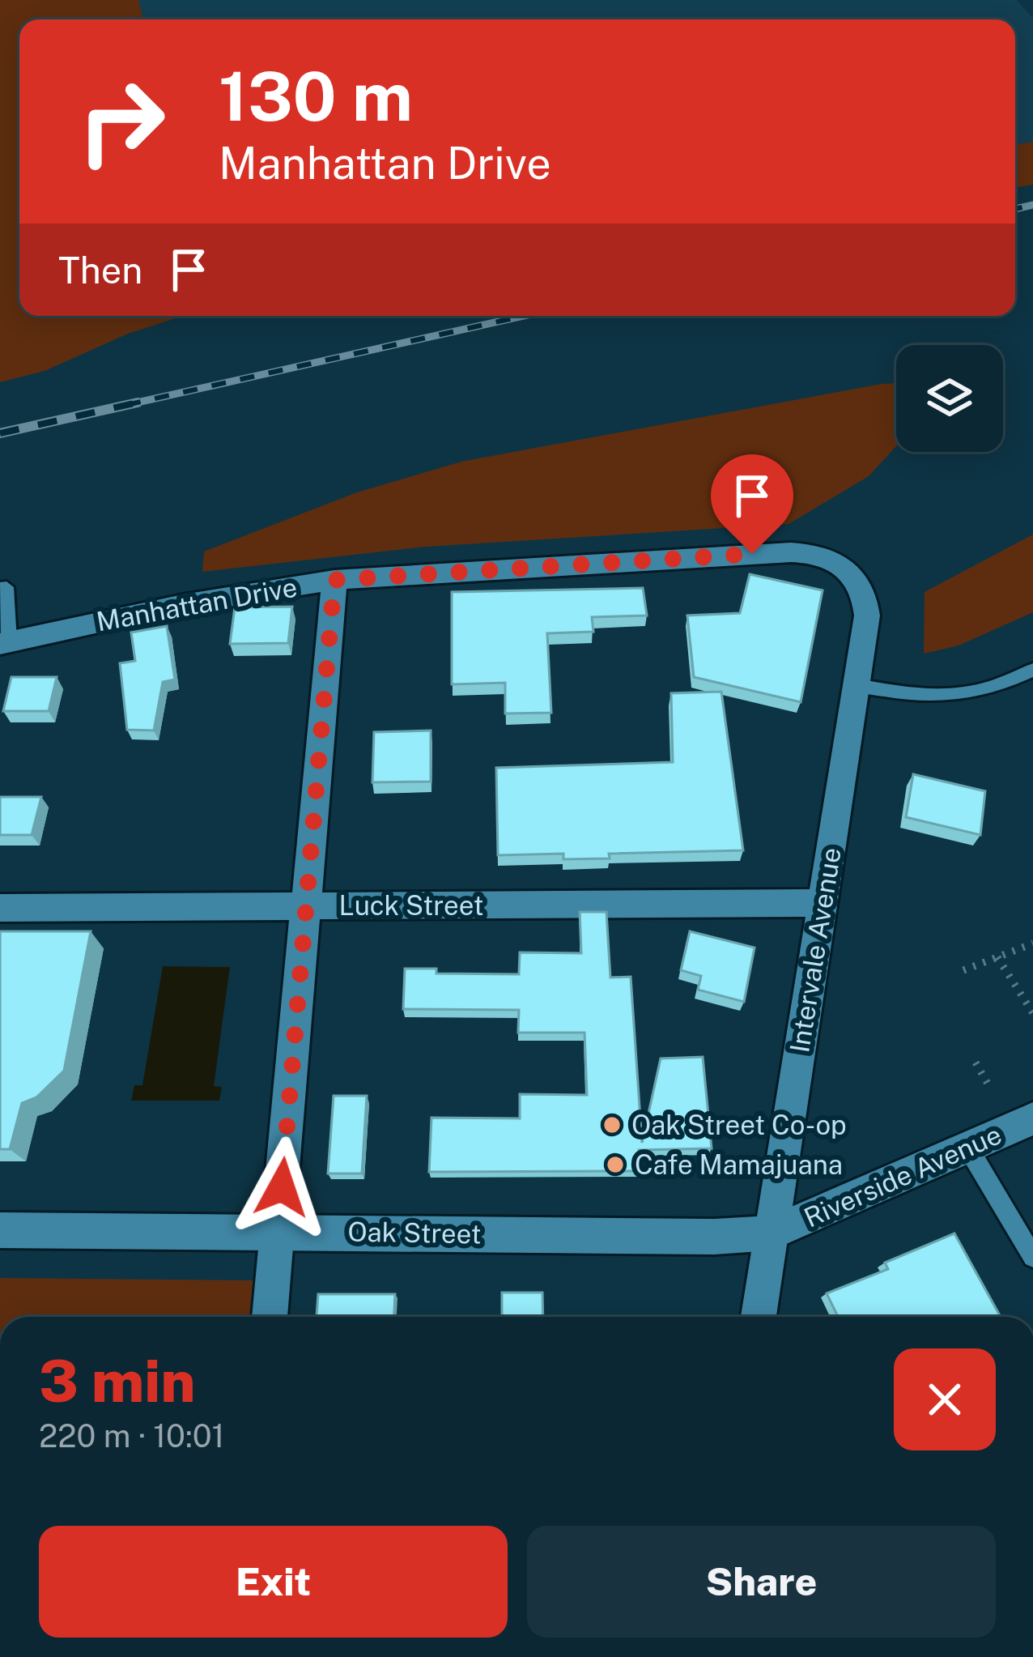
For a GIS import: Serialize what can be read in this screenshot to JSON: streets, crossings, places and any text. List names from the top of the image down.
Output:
{
  "streets": {
    "street": [
      "Manhattan Drive",
      "Luck Street",
      "Intervale Avenue",
      "Riverside Avenue",
      "Oak Street"
    ]
  },
  "crossings": [
    ["Manhattan Drive", "Intervale Avenue"],
    ["Luck Street", "Intervale Avenue"],
    ["Intervale Avenue", "Riverside Avenue"],
    ["Intervale Avenue", "Oak Street"],
    ["Riverside Avenue", "Oak Street"]
  ],
  "places": ["Oak Street Co-op", "Cafe Mamajuana"],
  "page": {
    "turn": ["130 m", "Manhattan Drive"],
    "then": "Then",
    "heading": ["3 min", "220 m · 10:01"],
    "buttons": ["Exit", "Share"]
  }
}
